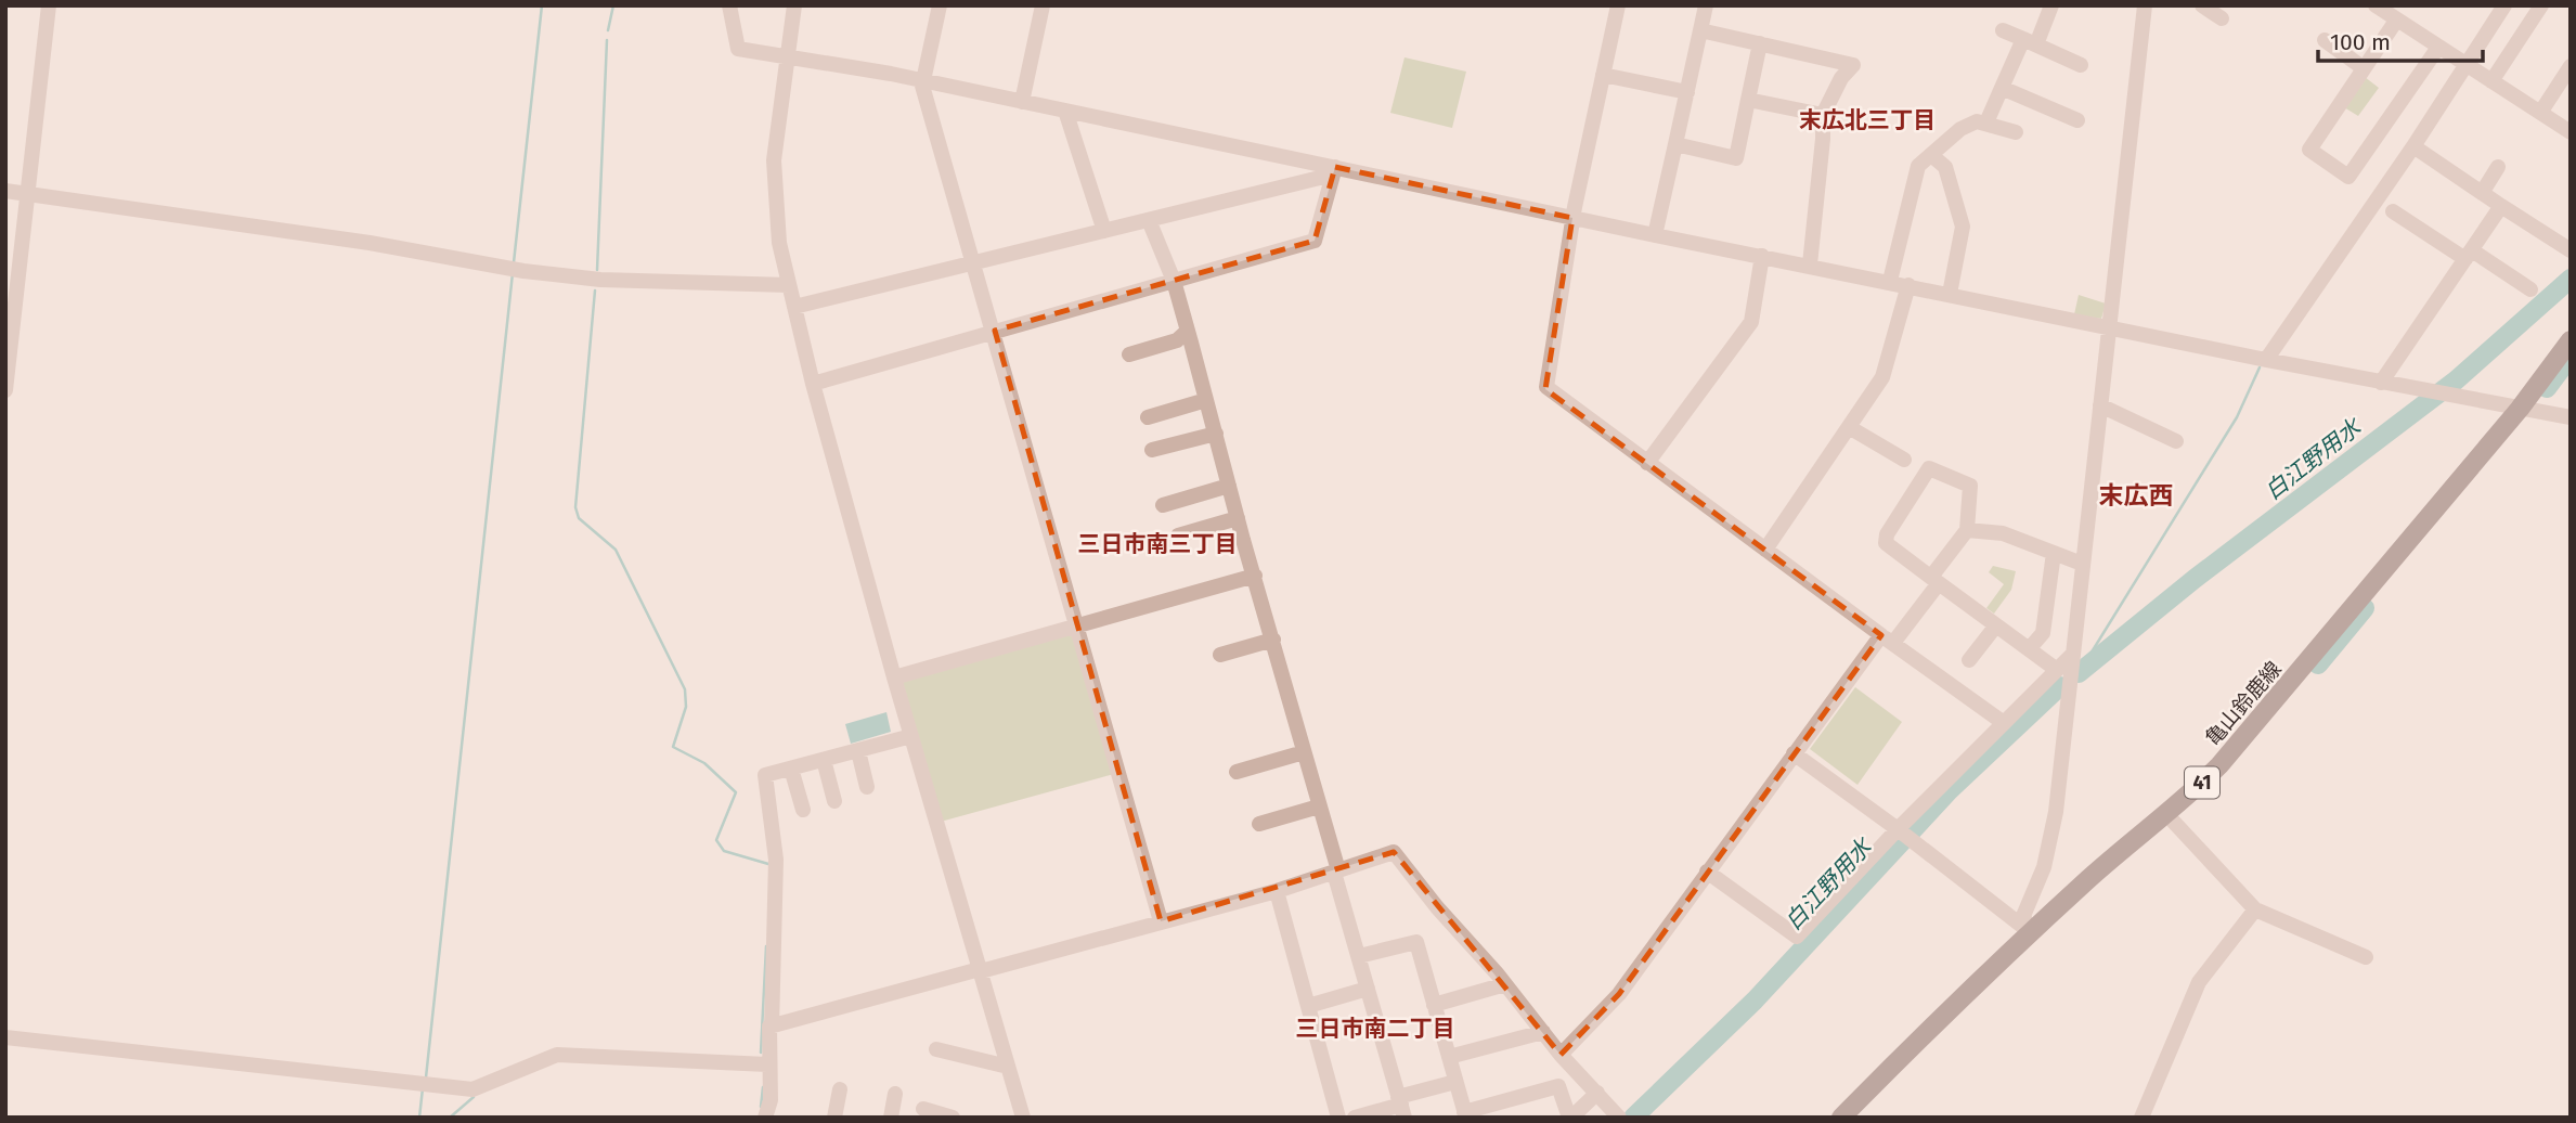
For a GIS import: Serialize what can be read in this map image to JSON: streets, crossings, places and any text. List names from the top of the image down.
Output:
{
  "streets": {
    "main road": ["亀山鈴鹿線", "41"]
  },
  "districts": [
    "末広北三丁目",
    "末広西",
    "三日市南三丁目",
    "三日市南二丁目"
  ],
  "water": ["白江野用水"],
  "scale_bar": "100 m"
}
